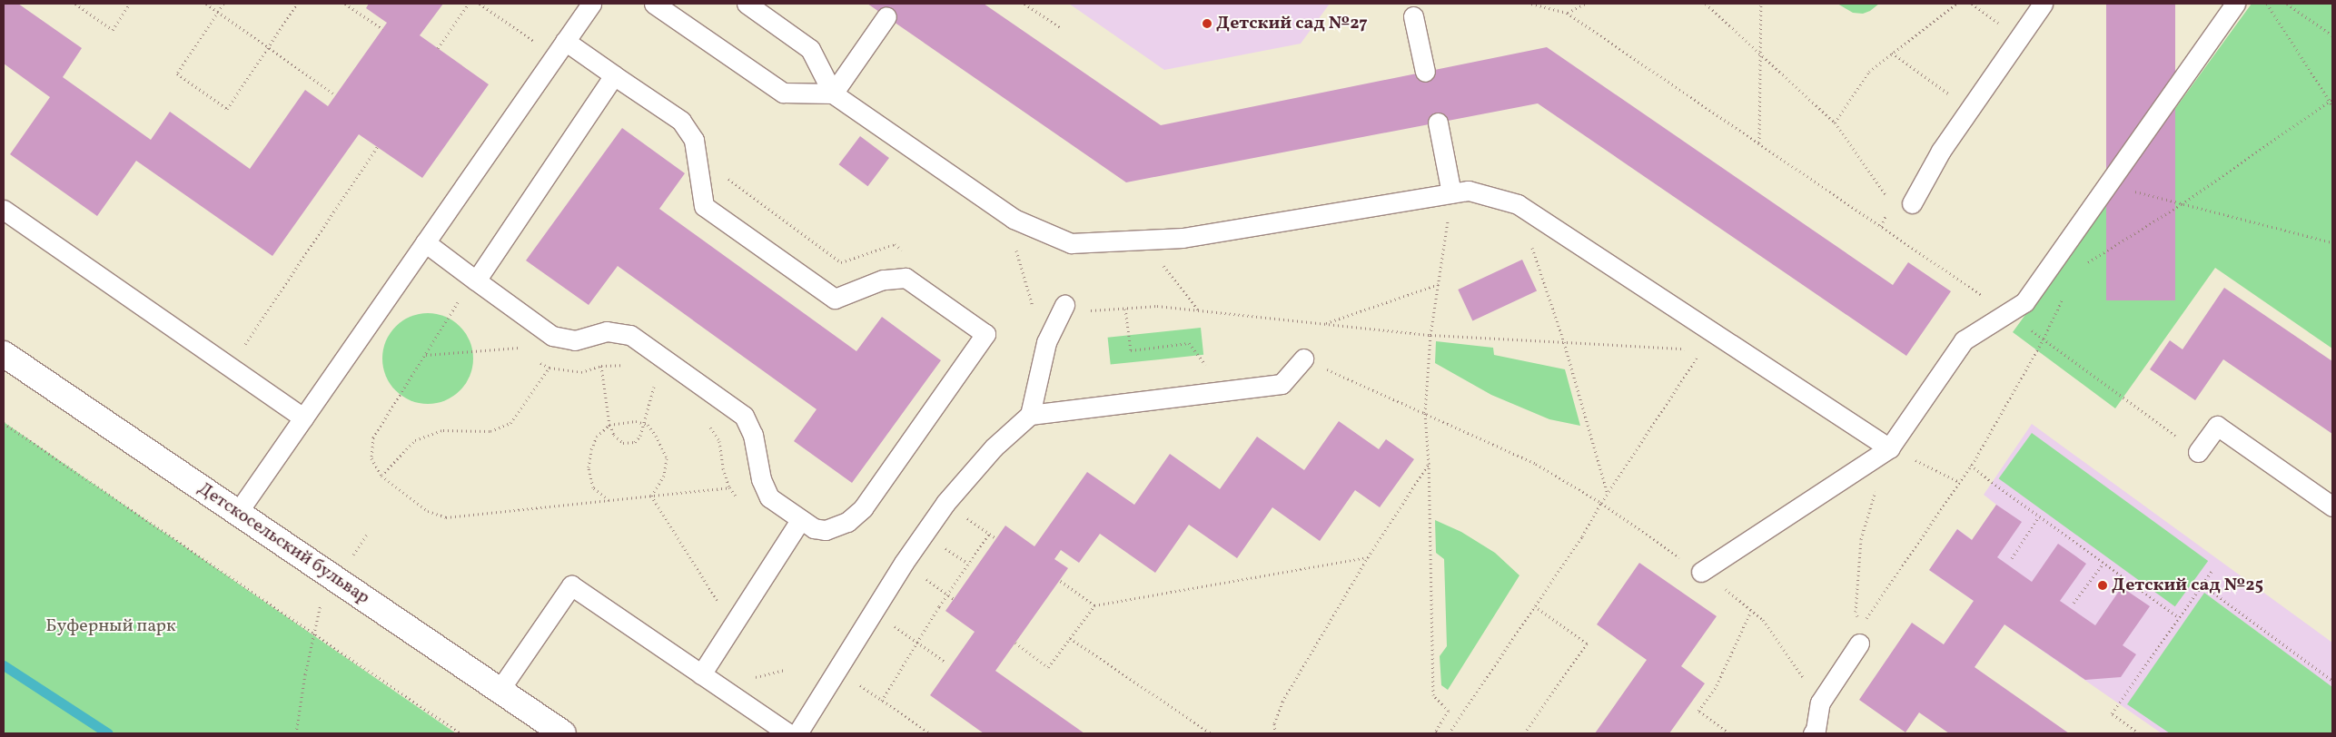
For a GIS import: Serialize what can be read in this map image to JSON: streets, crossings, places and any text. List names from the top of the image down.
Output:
{
  "streets": {
    "street": ["Детскосельский бульвар"]
  },
  "parks": ["Буферный парк"],
  "places": ["Детский сад №27", "Детский сад №25"]
}
